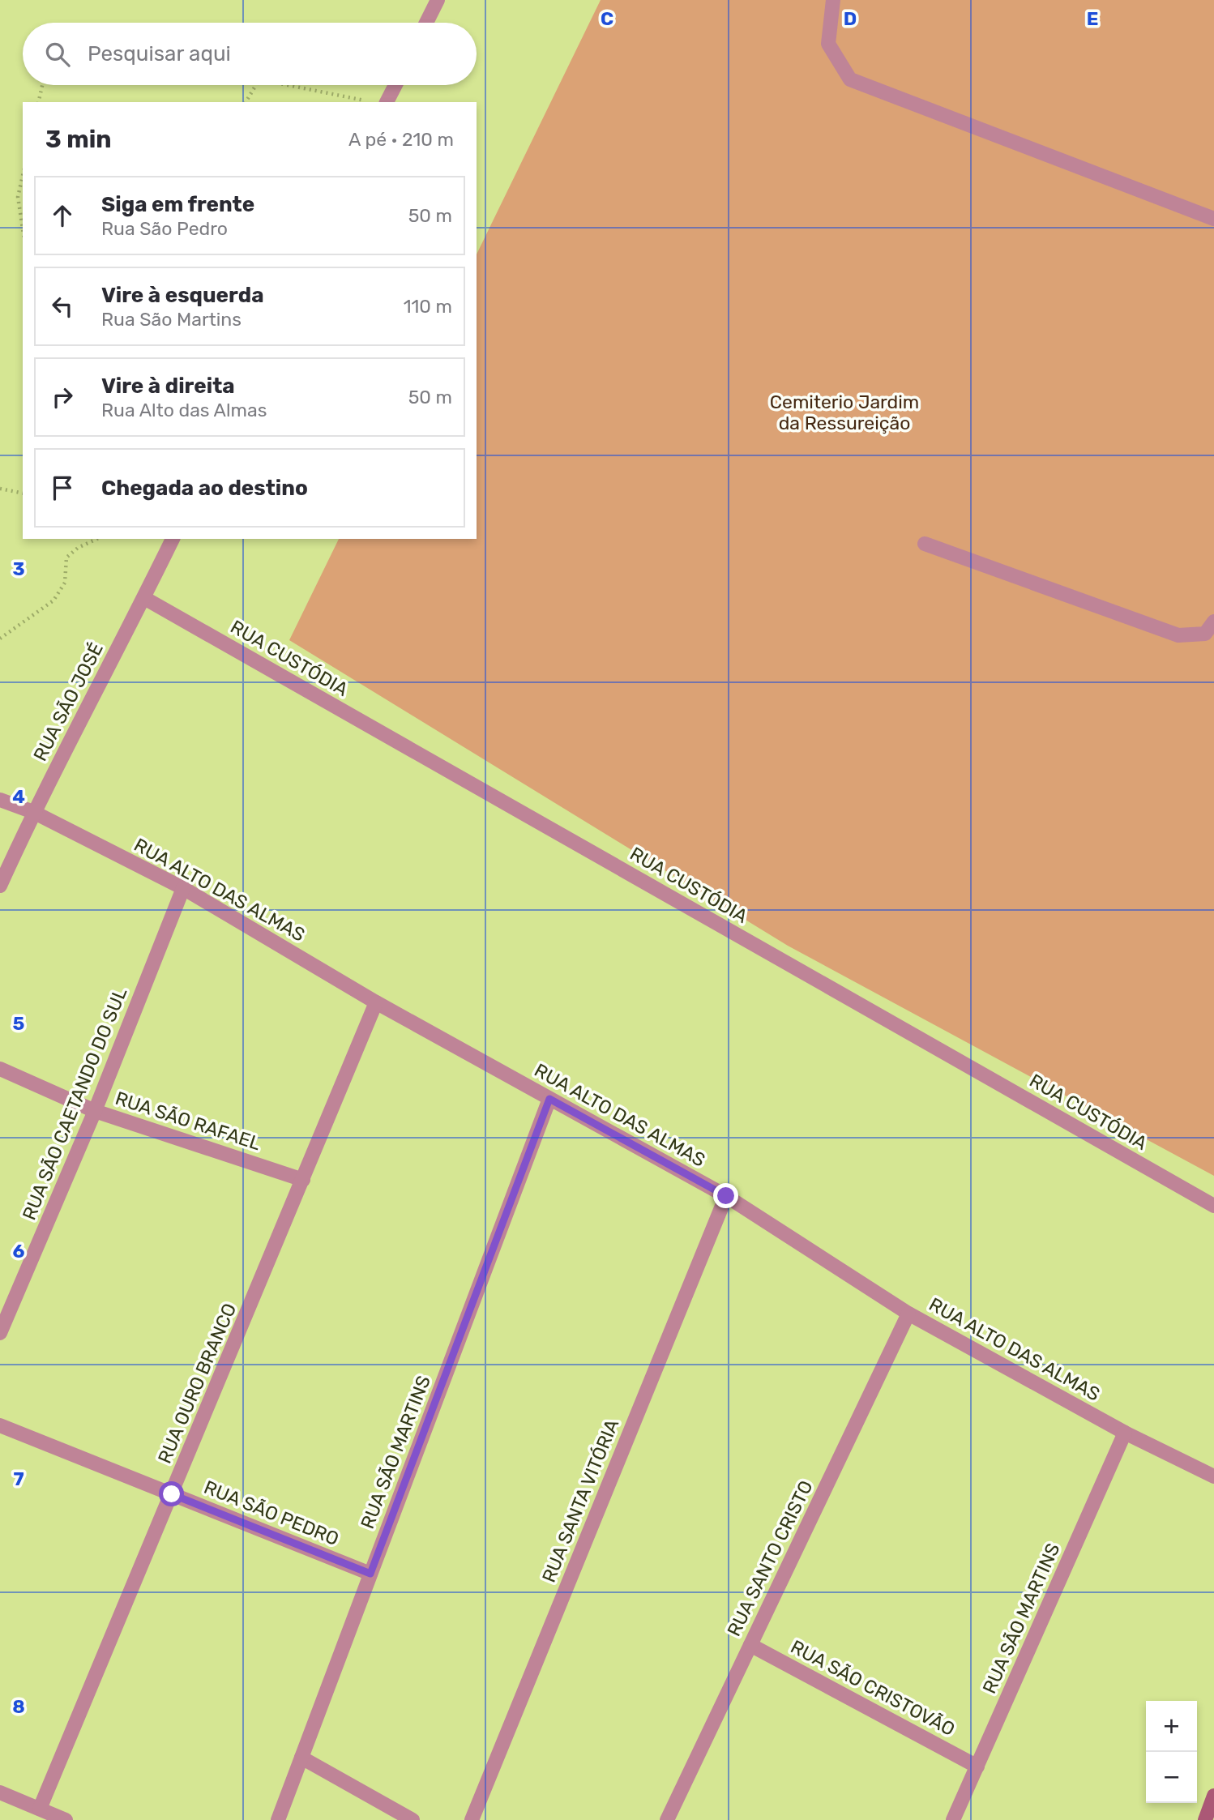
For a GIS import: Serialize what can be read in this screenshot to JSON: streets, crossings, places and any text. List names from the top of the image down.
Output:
{
  "streets": {
    "street": [
      "RUA CUSTÓDIA",
      "RUA SÃO JOSÉ",
      "RUA ALTO DAS ALMAS",
      "RUA SÃO CAETANDO DO SUL",
      "RUA SÃO RAFAEL",
      "RUA OURO BRANCO",
      "RUA SÃO MARTINS",
      "RUA SANTA VITÓRIA",
      "RUA SÃO PEDRO",
      "RUA SANTO CRISTO",
      "RUA SÃO CRISTOVÃO"
    ]
  },
  "crossings": [
    ["RUA CUSTÓDIA", "RUA SÃO JOSÉ"],
    ["RUA SÃO JOSÉ", "RUA ALTO DAS ALMAS"],
    ["RUA ALTO DAS ALMAS", "RUA SÃO CAETANDO DO SUL"],
    ["RUA ALTO DAS ALMAS", "RUA OURO BRANCO"],
    ["RUA ALTO DAS ALMAS", "RUA SÃO MARTINS"],
    ["RUA ALTO DAS ALMAS", "RUA SANTA VITÓRIA"],
    ["RUA ALTO DAS ALMAS", "RUA SANTO CRISTO"],
    ["RUA SÃO CAETANDO DO SUL", "RUA SÃO RAFAEL"],
    ["RUA SÃO RAFAEL", "RUA OURO BRANCO"],
    ["RUA OURO BRANCO", "RUA SÃO PEDRO"],
    ["RUA SÃO MARTINS", "RUA SÃO PEDRO"],
    ["RUA SÃO MARTINS", "RUA SÃO CRISTOVÃO"],
    ["RUA SANTO CRISTO", "RUA SÃO CRISTOVÃO"]
  ],
  "parks": ["Cemiterio Jardim da Ressureição"],
  "page": {
    "search": "Pesquisar aqui",
    "heading": ["3 min", "A pé · 210 m"],
    "list": [
      ["Siga em frente", "Rua São Pedro", "50 m"],
      ["Vire à esquerda", "Rua São Martins", "110 m"],
      ["Vire à direita", "Rua Alto das Almas", "50 m"],
      "Chegada ao destino"
    ],
    "map_buttons": ["+", "−"]
  },
  "grid": {
    "columns": ["C", "D", "E"],
    "rows": [
      "3",
      "4",
      "5",
      "6",
      "7",
      "8"
    ]
  }
}
